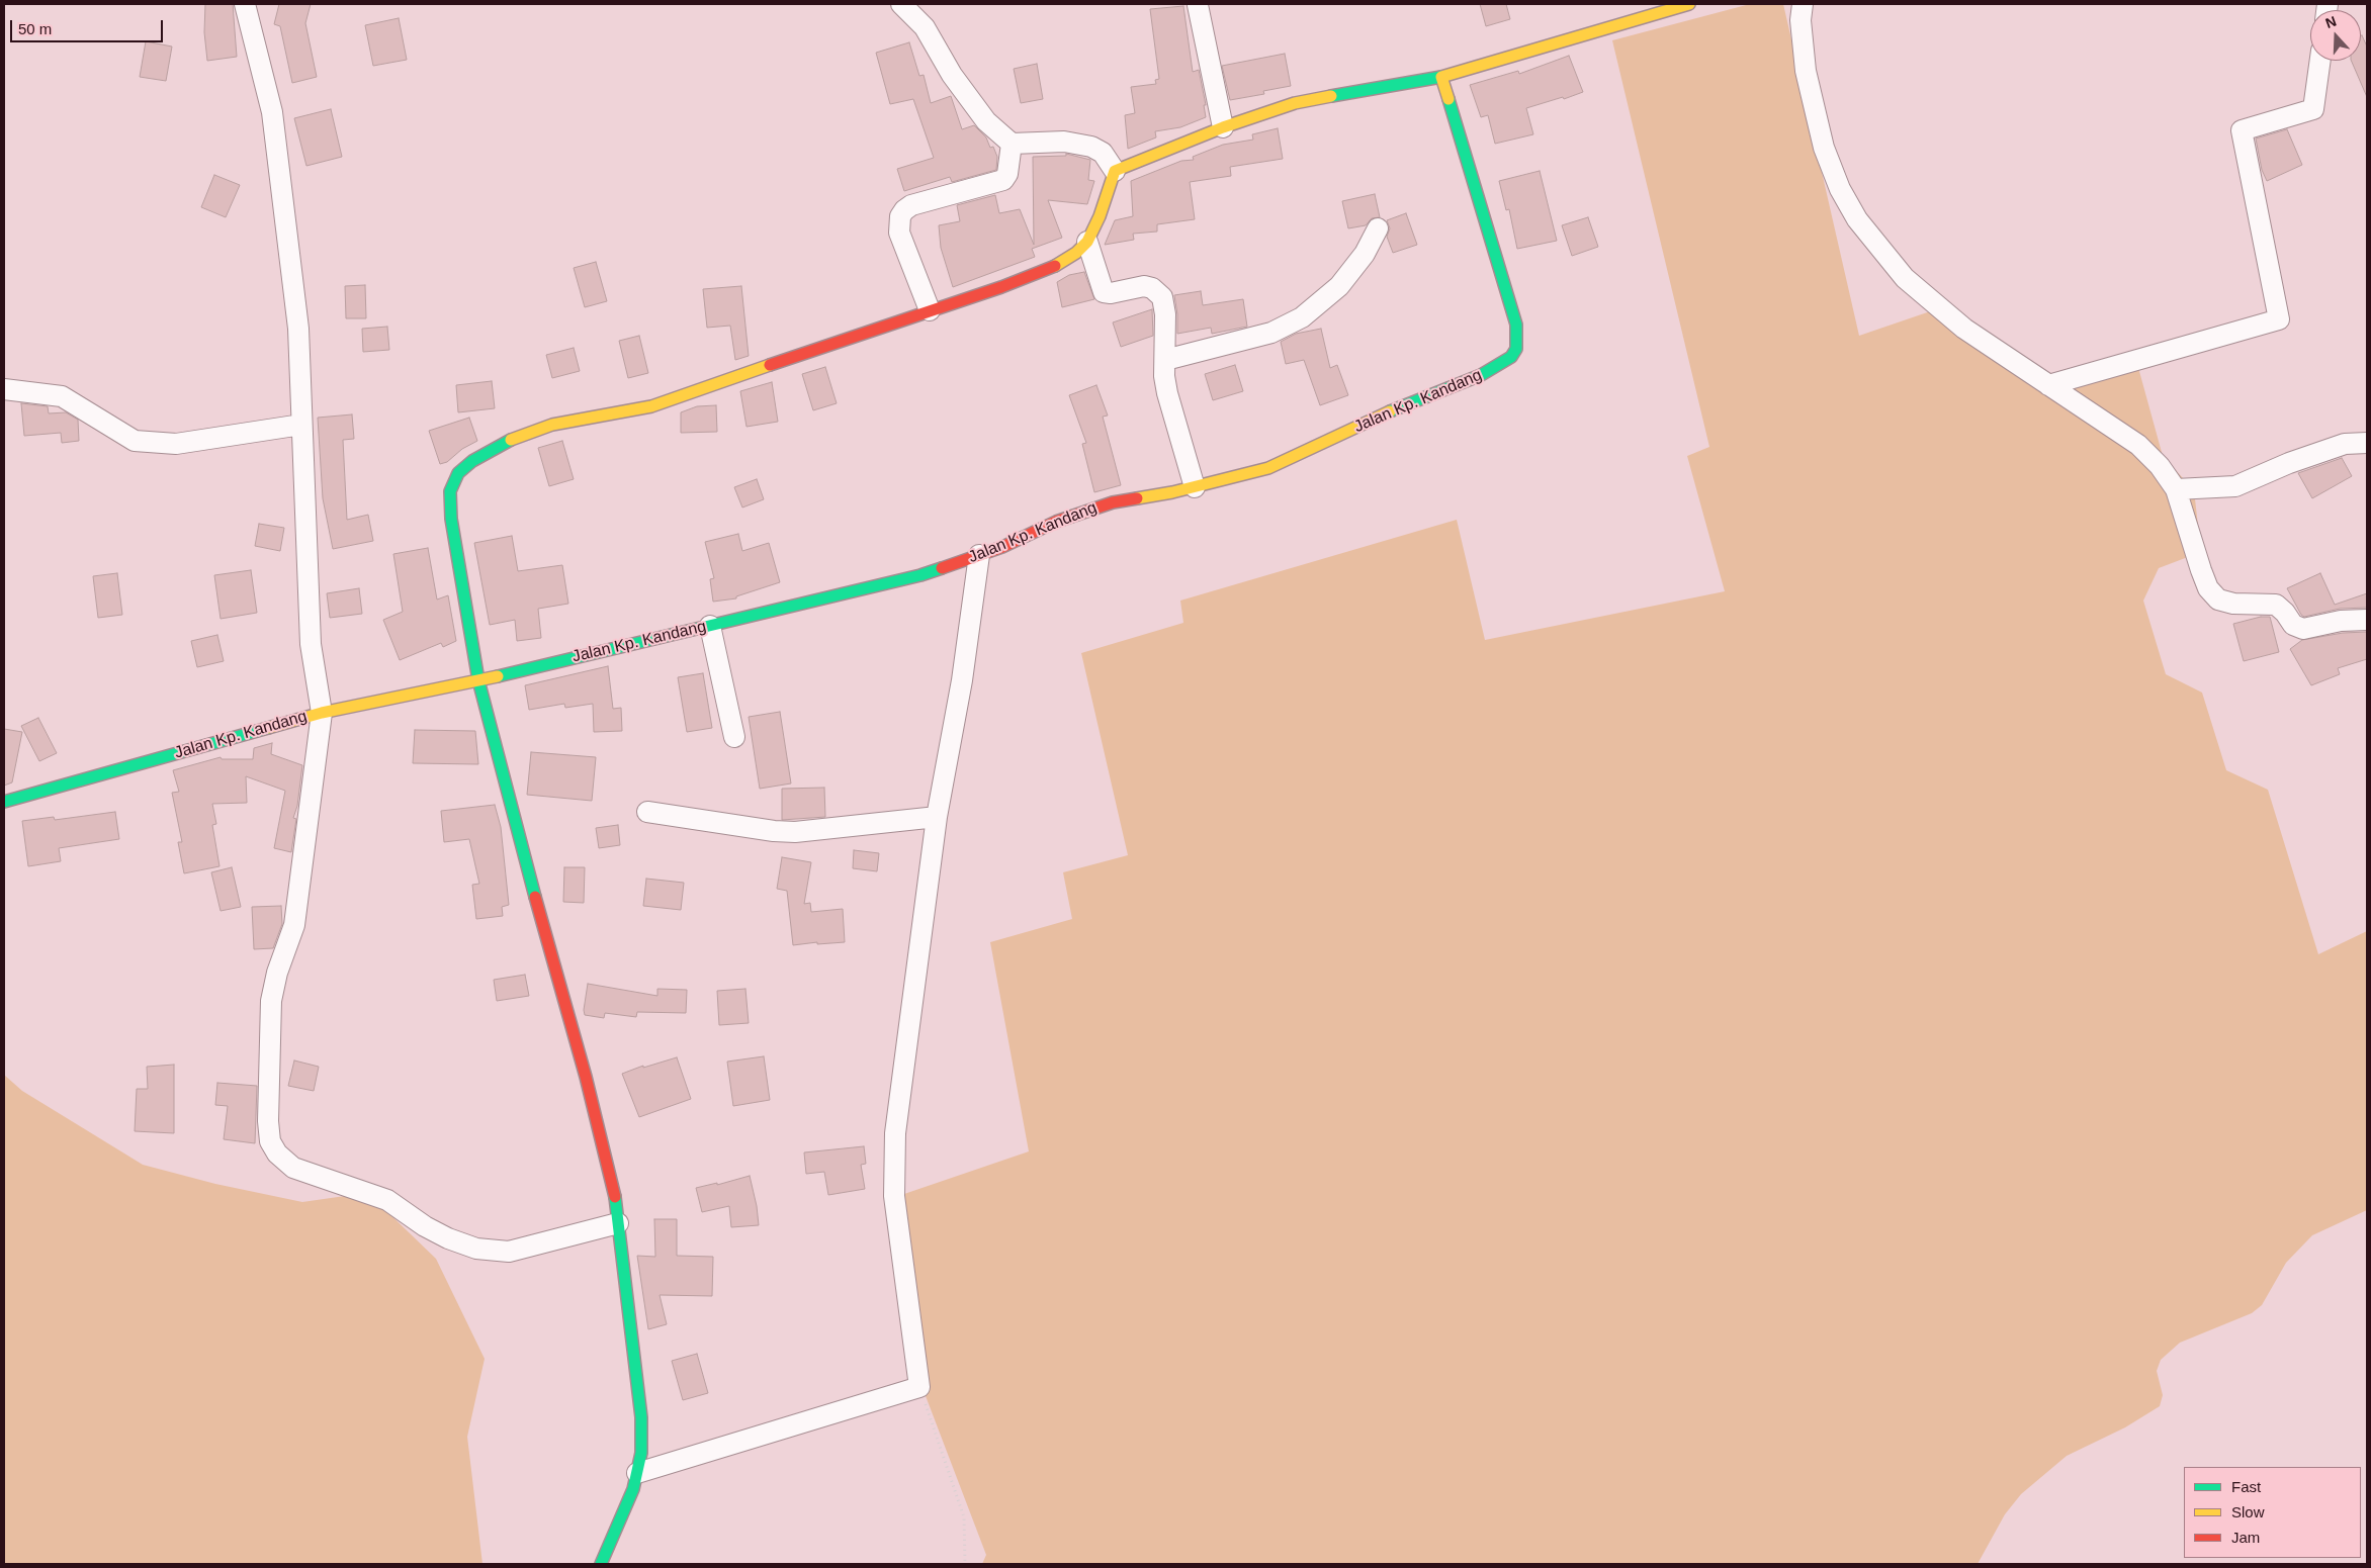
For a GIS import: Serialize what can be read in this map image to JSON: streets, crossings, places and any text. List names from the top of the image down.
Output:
{
  "streets": {
    "street": ["Jalan Kp. Kandang"]
  },
  "legend": ["Fast", "Slow", "Jam"],
  "scale_bar": "50 m",
  "north": "top"
}
